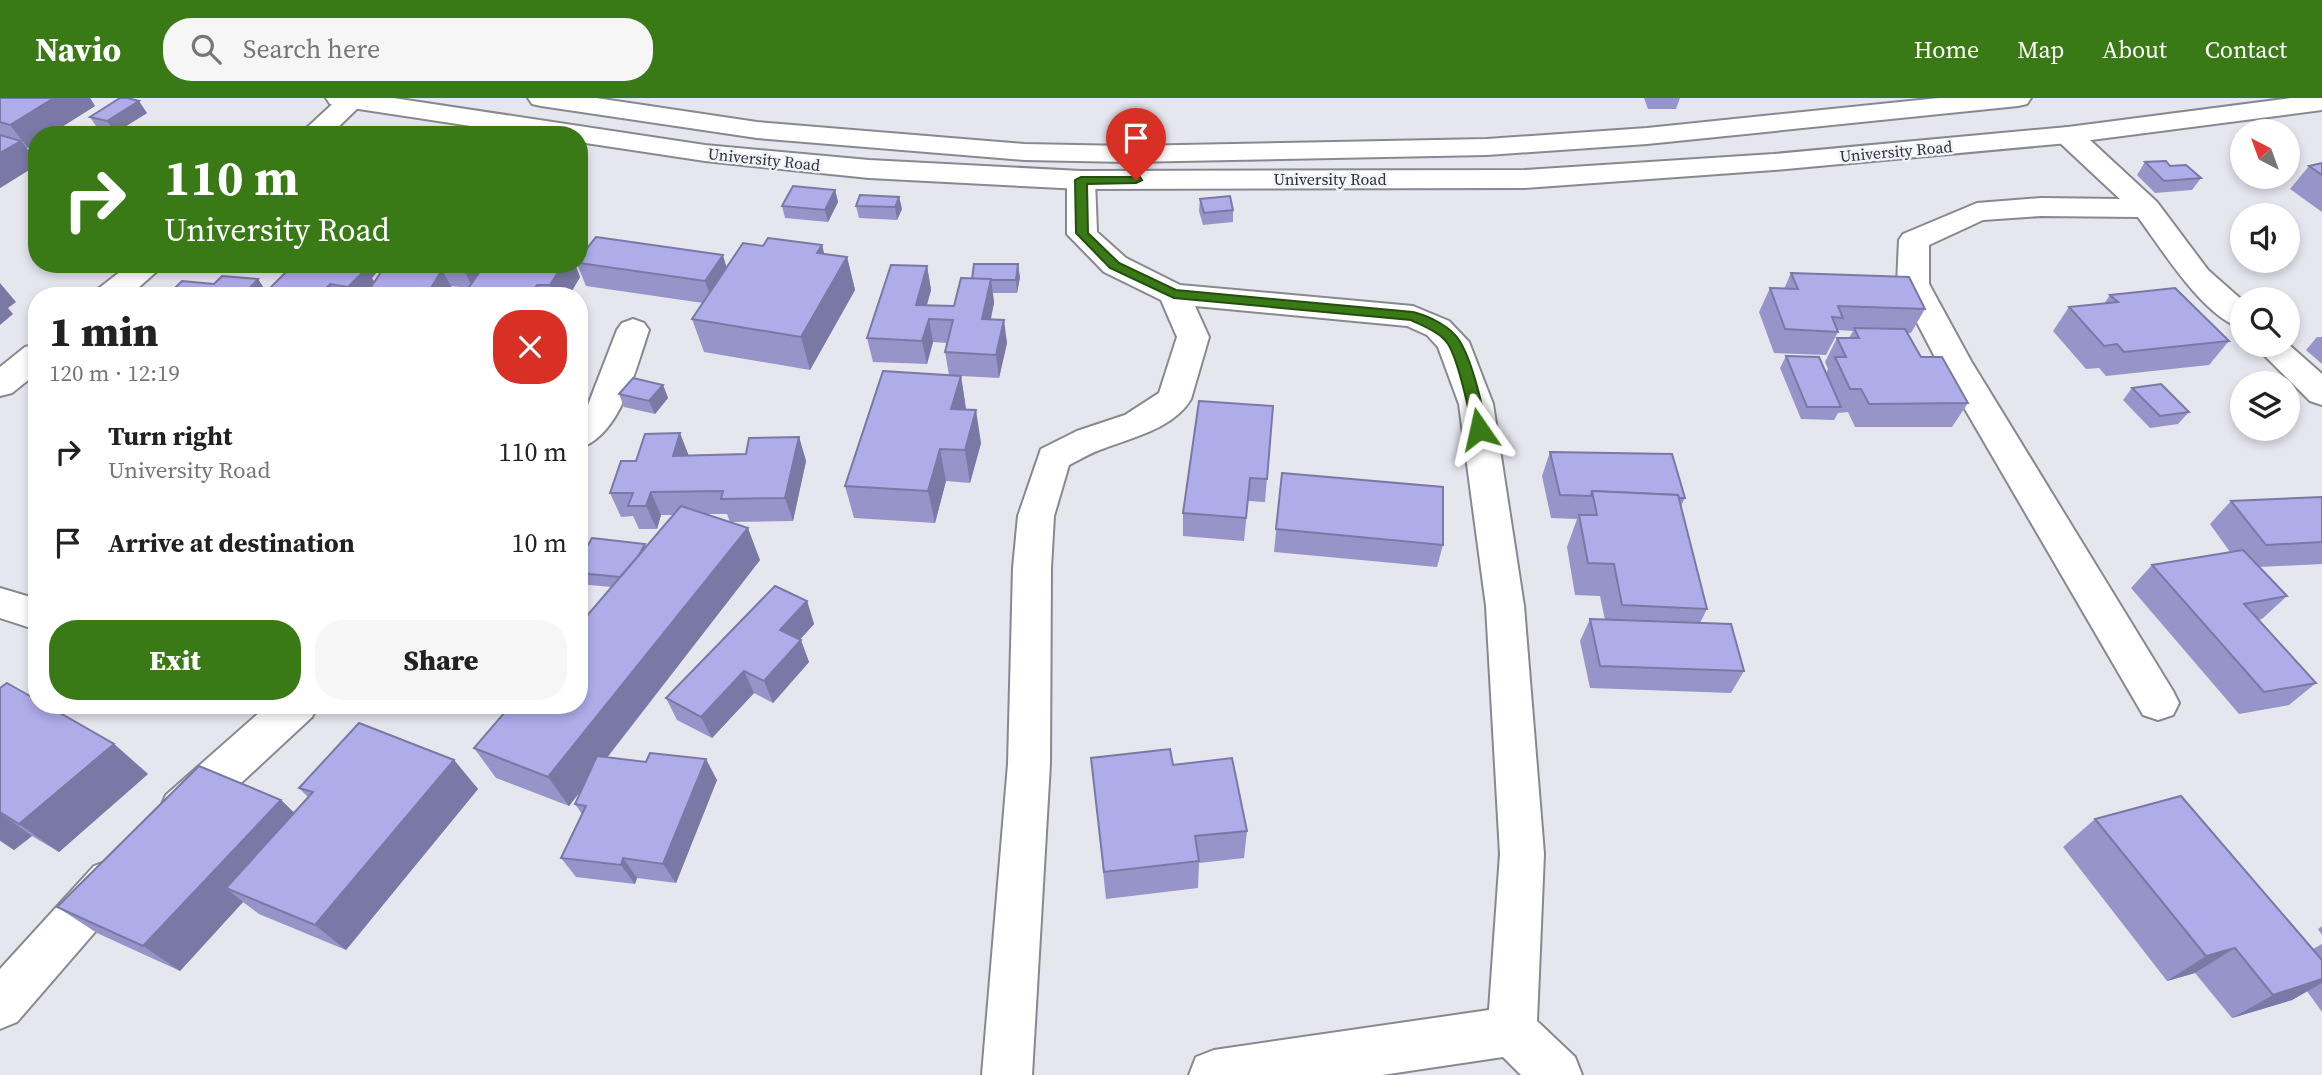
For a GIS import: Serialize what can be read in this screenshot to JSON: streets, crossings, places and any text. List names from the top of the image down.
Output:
{
  "streets": {
    "main road": ["University Road"]
  },
  "north": "top left",
  "page": {
    "header": "Navio",
    "search": "Search here",
    "nav": [
      "Home",
      "Map",
      "About",
      "Contact"
    ],
    "turn": ["110 m", "University Road"],
    "heading": ["1 min", "120 m · 12:19"],
    "list": [
      {
        "name": "Turn right",
        "note": "University Road",
        "value": "110 m"
      },
      {
        "name": "Arrive at destination",
        "value": "10 m"
      }
    ],
    "buttons": ["Exit", "Share"]
  }
}
